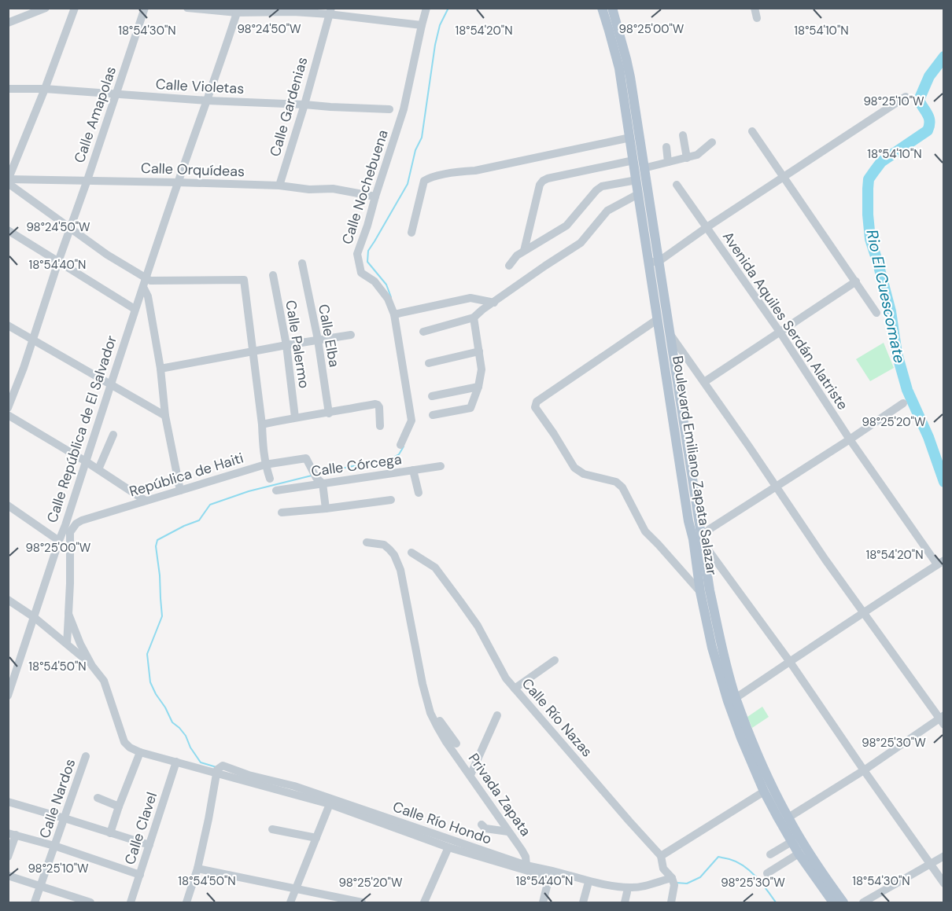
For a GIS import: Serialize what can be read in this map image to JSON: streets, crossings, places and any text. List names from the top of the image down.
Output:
{
  "streets": {
    "main road": ["Boulevard Emiliano Zapata Salazar"],
    "street": [
      "Calle Violetas",
      "Calle Gardenias",
      "Calle Amapolas",
      "Calle Orquídeas",
      "Calle Nochebuena",
      "Avenida Aquiles Serdán Alatriste",
      "Calle Elba",
      "Calle Palermo",
      "Calle República de El Salvador",
      "Calle Córcega",
      "República de Haiti",
      "Calle Río Nazas",
      "Privada Zapata",
      "Calle Nardos",
      "Calle Río Hondo",
      "Calle Clavel"
    ]
  },
  "crossings": [
    ["Calle Violetas", "Calle Gardenias"],
    ["Calle Violetas", "Calle Amapolas"],
    ["Calle Violetas", "Calle República de El Salvador"],
    ["Calle Gardenias", "Calle Orquídeas"],
    ["Calle Amapolas", "Calle Orquídeas"],
    ["Calle Orquídeas", "Calle Nochebuena"],
    ["Calle Orquídeas", "Calle República de El Salvador"],
    ["Calle Córcega", "República de Haiti"],
    ["Privada Zapata", "Calle Río Hondo"]
  ],
  "water": ["Rio El Cuescomate"],
  "coordinates": [
    "98°24'50\"W",
    "98°25'00\"W",
    "18°54'30\"N",
    "18°54'20\"N",
    "18°54'10\"N",
    "98°25'10\"W",
    "18°54'40\"N",
    "98°25'20\"W",
    "18°54'50\"N",
    "98°25'30\"W"
  ]
}
